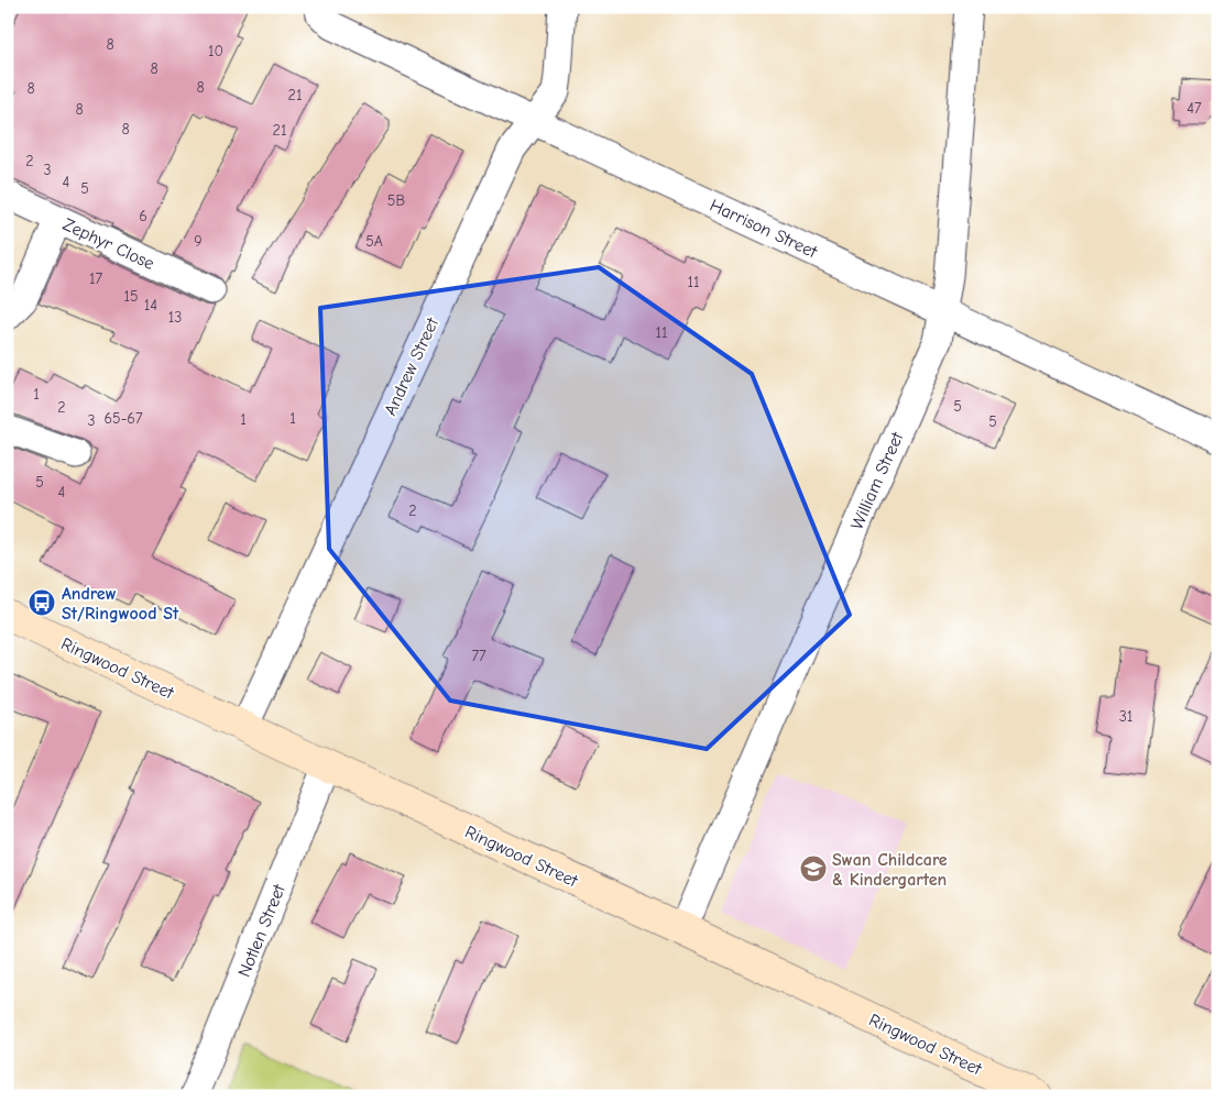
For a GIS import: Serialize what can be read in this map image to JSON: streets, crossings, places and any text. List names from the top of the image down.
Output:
{
  "streets": {
    "main road": ["Ringwood Street"],
    "street": [
      "Harrison Street",
      "Zephyr Close",
      "Andrew Street",
      "William Street",
      "Notlen Street"
    ]
  },
  "crossings": [
    ["Harrison Street", "Andrew Street"],
    ["Harrison Street", "William Street"],
    ["Andrew Street", "Ringwood Street"],
    ["William Street", "Ringwood Street"],
    ["Ringwood Street", "Notlen Street"]
  ],
  "places": {
    "bus stop": ["Andrew St/Ringwood St"],
    "school or university": ["Swan Childcare & Kindergarten"]
  },
  "house_numbers": [
    "8",
    "10",
    "8",
    "8",
    "8",
    "21",
    "47",
    "8",
    "8",
    "21",
    "2",
    "3",
    "4",
    "5",
    "5B",
    "6",
    "9",
    "5A",
    "17",
    "11",
    "15",
    "14",
    "13",
    "11",
    "1",
    "5",
    "2",
    "65-67",
    "1",
    "1",
    "3",
    "5",
    "5",
    "4",
    "2",
    "77",
    "31"
  ]
}
